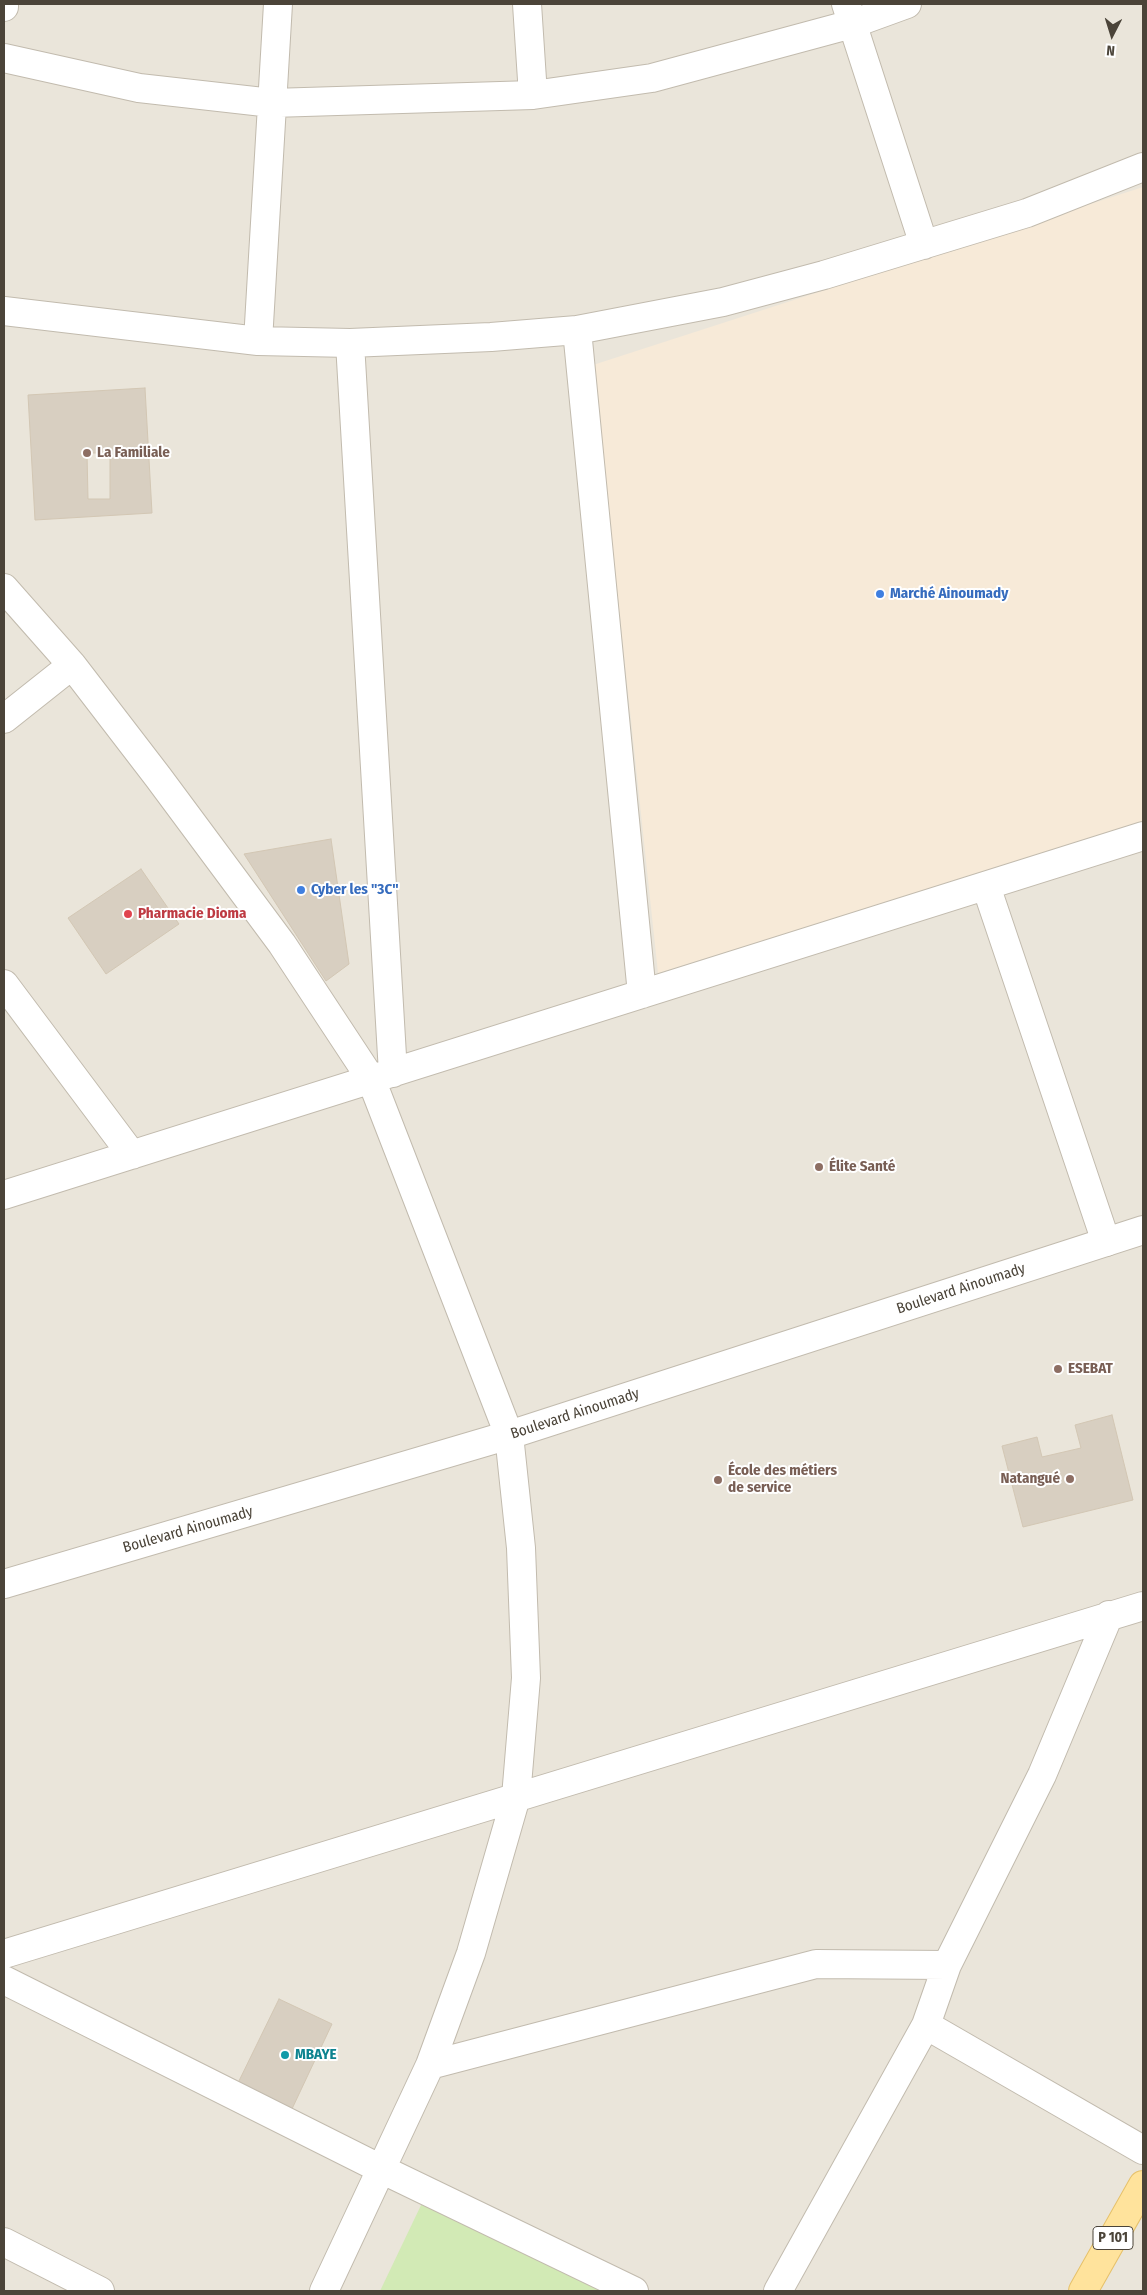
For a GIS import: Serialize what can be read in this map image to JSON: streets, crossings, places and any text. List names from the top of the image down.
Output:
{
  "streets": {
    "main road": ["P 101"],
    "street": ["Boulevard Ainoumady"]
  },
  "places": [
    "La Familiale",
    "Marché Ainoumady",
    "Cyber les \"3C\"",
    "Pharmacie Dioma",
    "Élite Santé",
    "ESEBAT",
    "Natangué",
    "École des métiers de service",
    "MBAYE"
  ],
  "north": "bottom"
}
